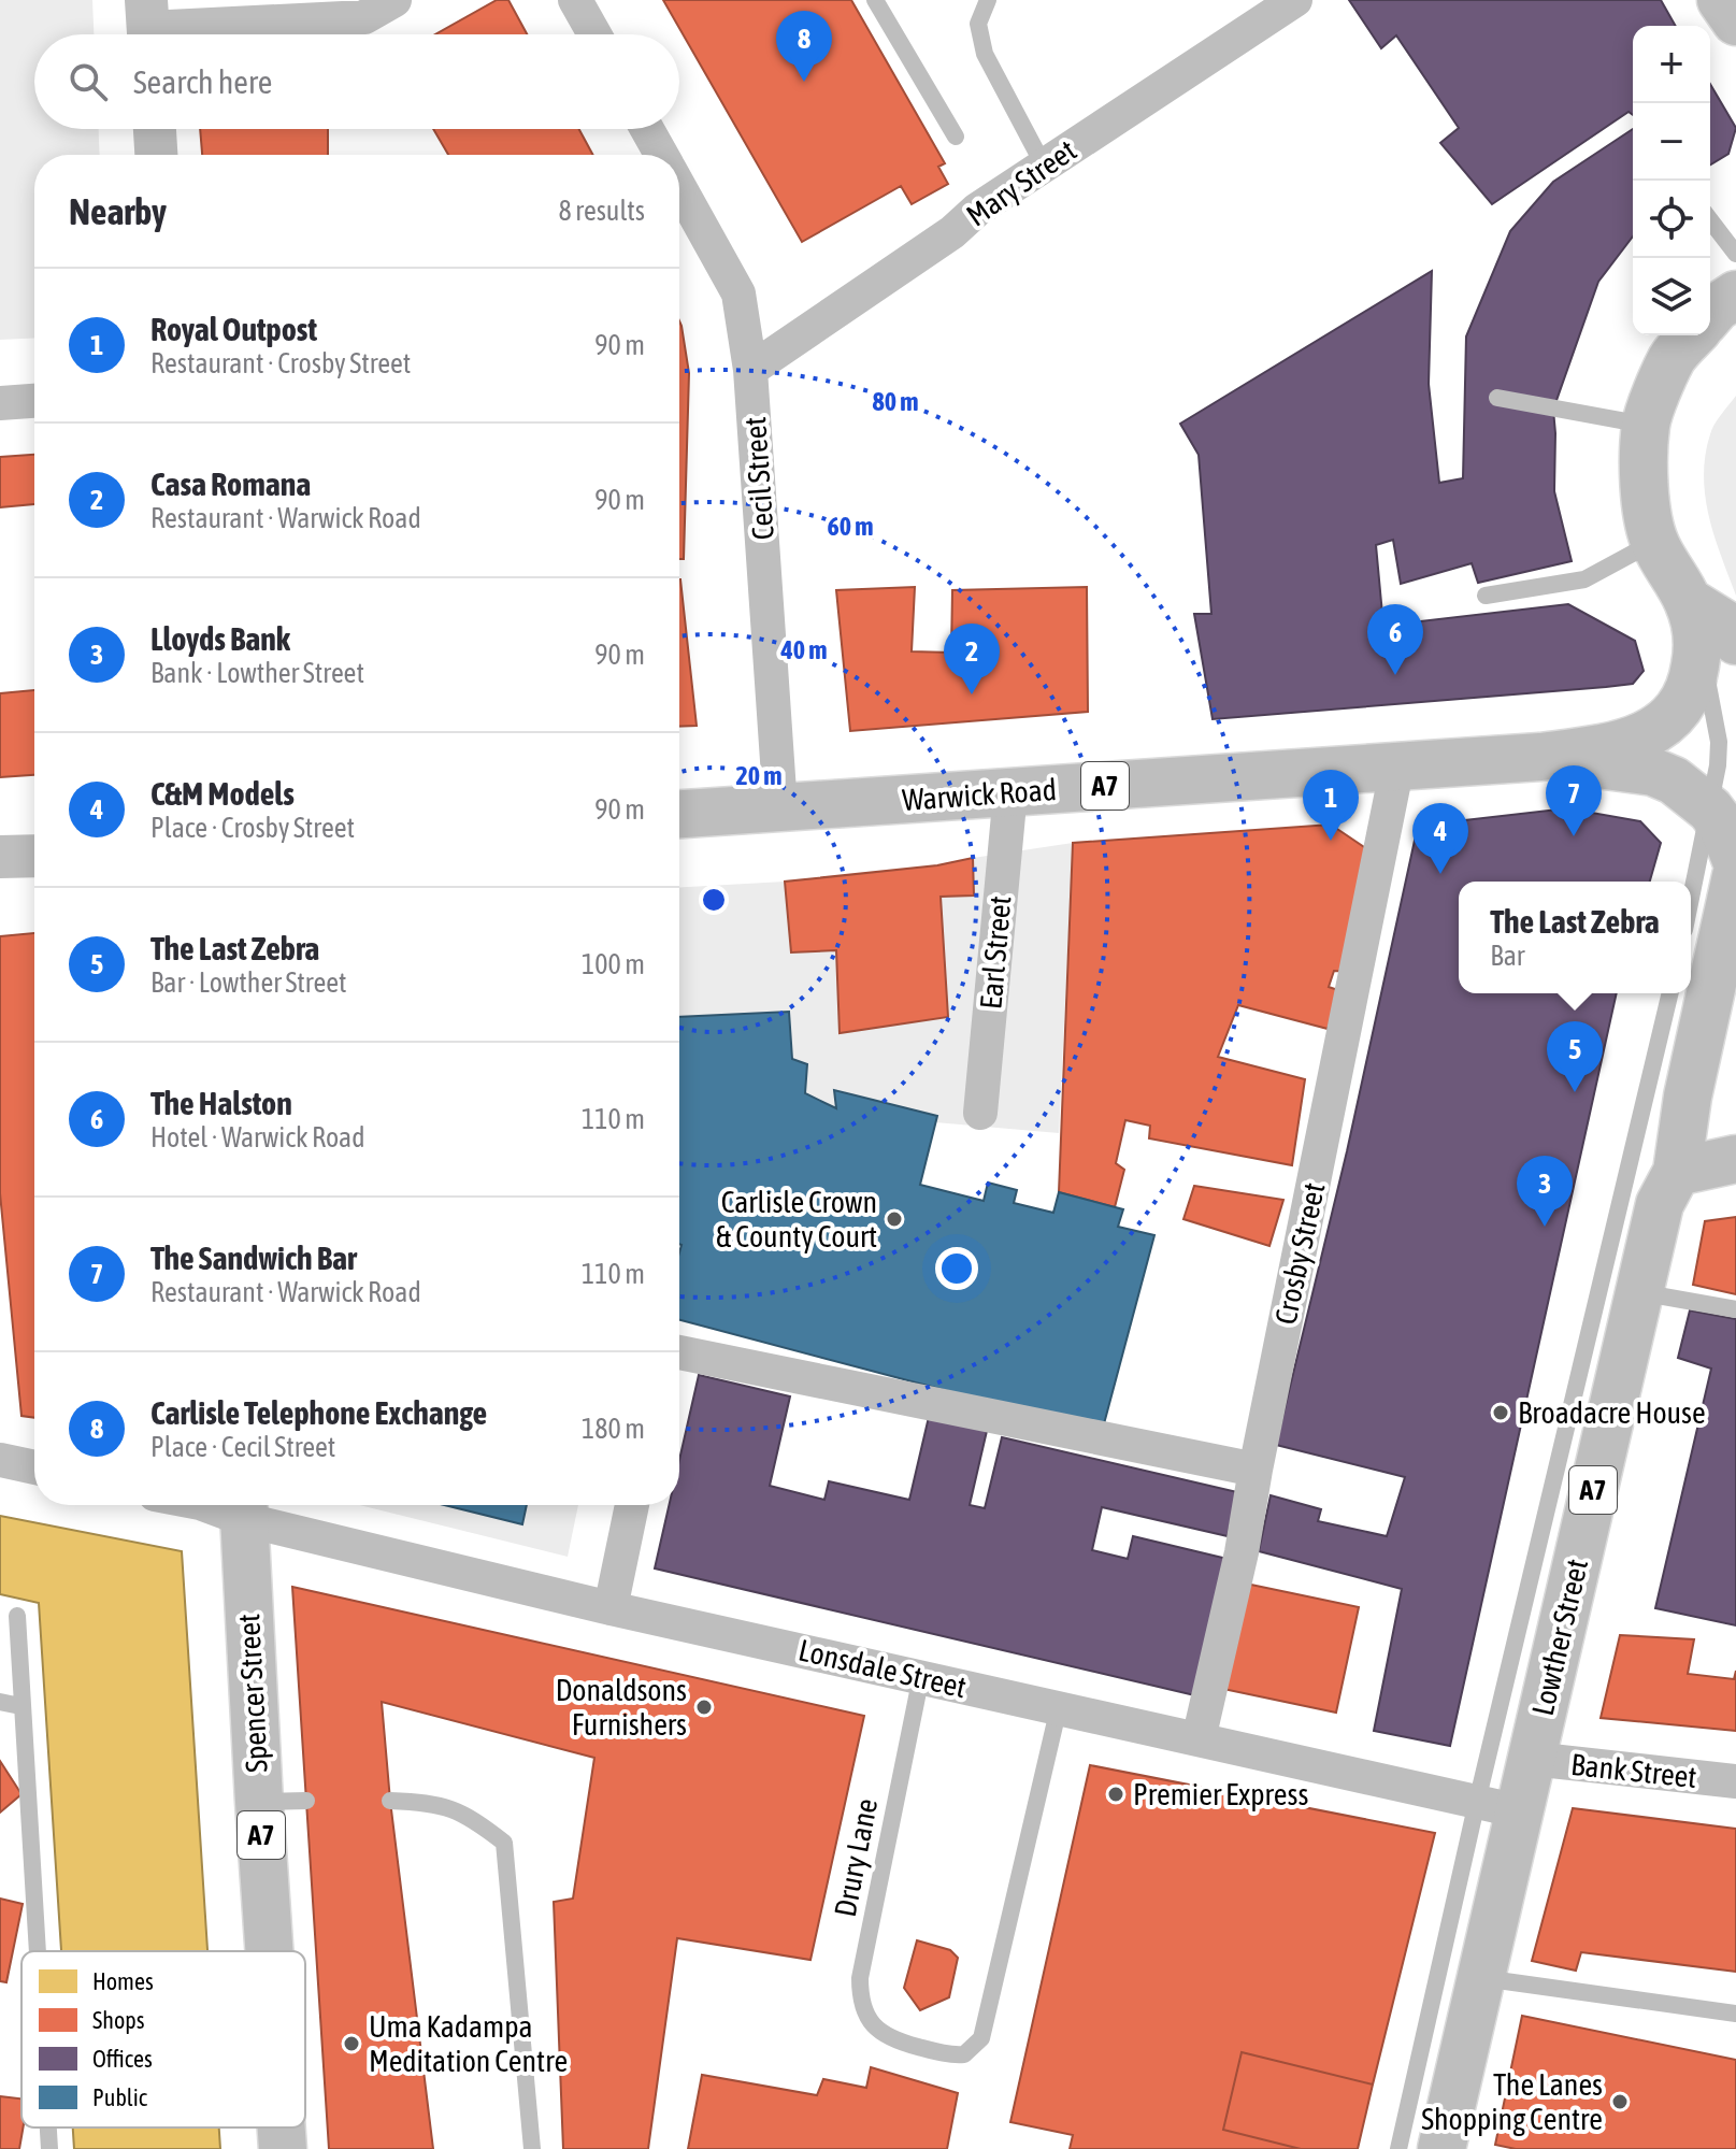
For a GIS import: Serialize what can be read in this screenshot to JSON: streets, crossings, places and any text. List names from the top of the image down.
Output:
{
  "streets": {
    "main road": [
      "A7",
      "Warwick Road",
      "Lowther Street",
      "Spencer Street"
    ],
    "street": [
      "Mary Street",
      "Cecil Street",
      "Earl Street",
      "Crosby Street",
      "Lonsdale Street",
      "Bank Street"
    ],
    "lane": ["Drury Lane"]
  },
  "crossings": [
    ["Mary Street", "Cecil Street"],
    ["Cecil Street", "Warwick Road"],
    ["Warwick Road", "Earl Street"],
    ["Warwick Road", "Crosby Street"],
    ["Crosby Street", "Lonsdale Street"],
    ["Lowther Street", "Lonsdale Street"],
    ["Lowther Street", "Bank Street"],
    ["Lonsdale Street", "Spencer Street"],
    ["Lonsdale Street", "Drury Lane"]
  ],
  "places": [
    "Carlisle Crown & County Court",
    "Broadacre House",
    "Donaldsons Furnishers",
    "Premier Express",
    "Uma Kadampa Meditation Centre",
    "The Lanes Shopping Centre"
  ],
  "legend": [
    "Homes",
    "Shops",
    "Offices",
    "Public"
  ],
  "page": {
    "pins": [
      "8",
      "6",
      "2",
      "7",
      "1",
      "4",
      "5",
      "3"
    ],
    "map_buttons": ["+", "−"],
    "search": "Search here",
    "heading": ["Nearby", "8 results"],
    "list": [
      {
        "mark": "1",
        "name": "Royal Outpost",
        "note": "Restaurant · Crosby Street",
        "value": "90 m"
      },
      {
        "mark": "2",
        "name": "Casa Romana",
        "note": "Restaurant · Warwick Road",
        "value": "90 m"
      },
      {
        "mark": "3",
        "name": "Lloyds Bank",
        "note": "Bank · Lowther Street",
        "value": "90 m"
      },
      {
        "mark": "4",
        "name": "C&M Models",
        "note": "Place · Crosby Street",
        "value": "90 m"
      },
      {
        "mark": "5",
        "name": "The Last Zebra",
        "note": "Bar · Lowther Street",
        "value": "100 m"
      },
      {
        "mark": "6",
        "name": "The Halston",
        "note": "Hotel · Warwick Road",
        "value": "110 m"
      },
      {
        "mark": "7",
        "name": "The Sandwich Bar",
        "note": "Restaurant · Warwick Road",
        "value": "110 m"
      },
      {
        "mark": "8",
        "name": "Carlisle Telephone Exchange",
        "note": "Place · Cecil Street",
        "value": "180 m"
      }
    ],
    "popup": ["The Last Zebra", "Bar"]
  },
  "rings": [
    "80 m",
    "60 m",
    "40 m",
    "20 m"
  ]
}
